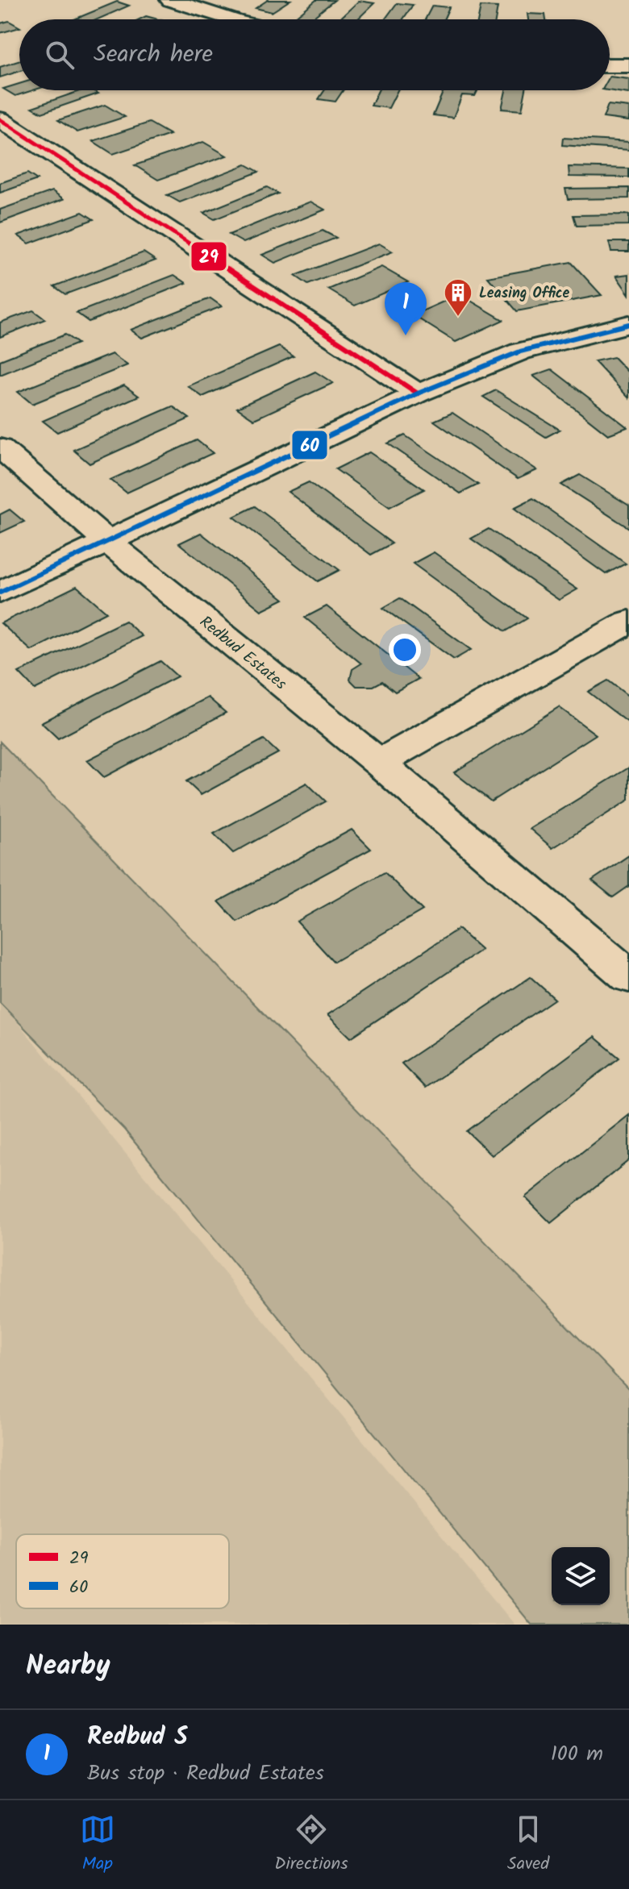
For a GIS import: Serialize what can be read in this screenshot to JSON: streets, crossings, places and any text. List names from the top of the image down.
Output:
{
  "streets": {
    "street": ["Redbud Estates"]
  },
  "places": {
    "building": ["Leasing Office"]
  },
  "lines": ["transit line 29", "transit line 60"],
  "legend": ["29", "60"],
  "page": {
    "search": "Search here",
    "pins": "1",
    "heading": "Nearby",
    "list": [
      {
        "mark": "1",
        "name": "Redbud S",
        "note": "Bus stop · Redbud Estates",
        "value": "100 m"
      }
    ],
    "nav": ["Map", "Directions", "Saved"]
  }
}
